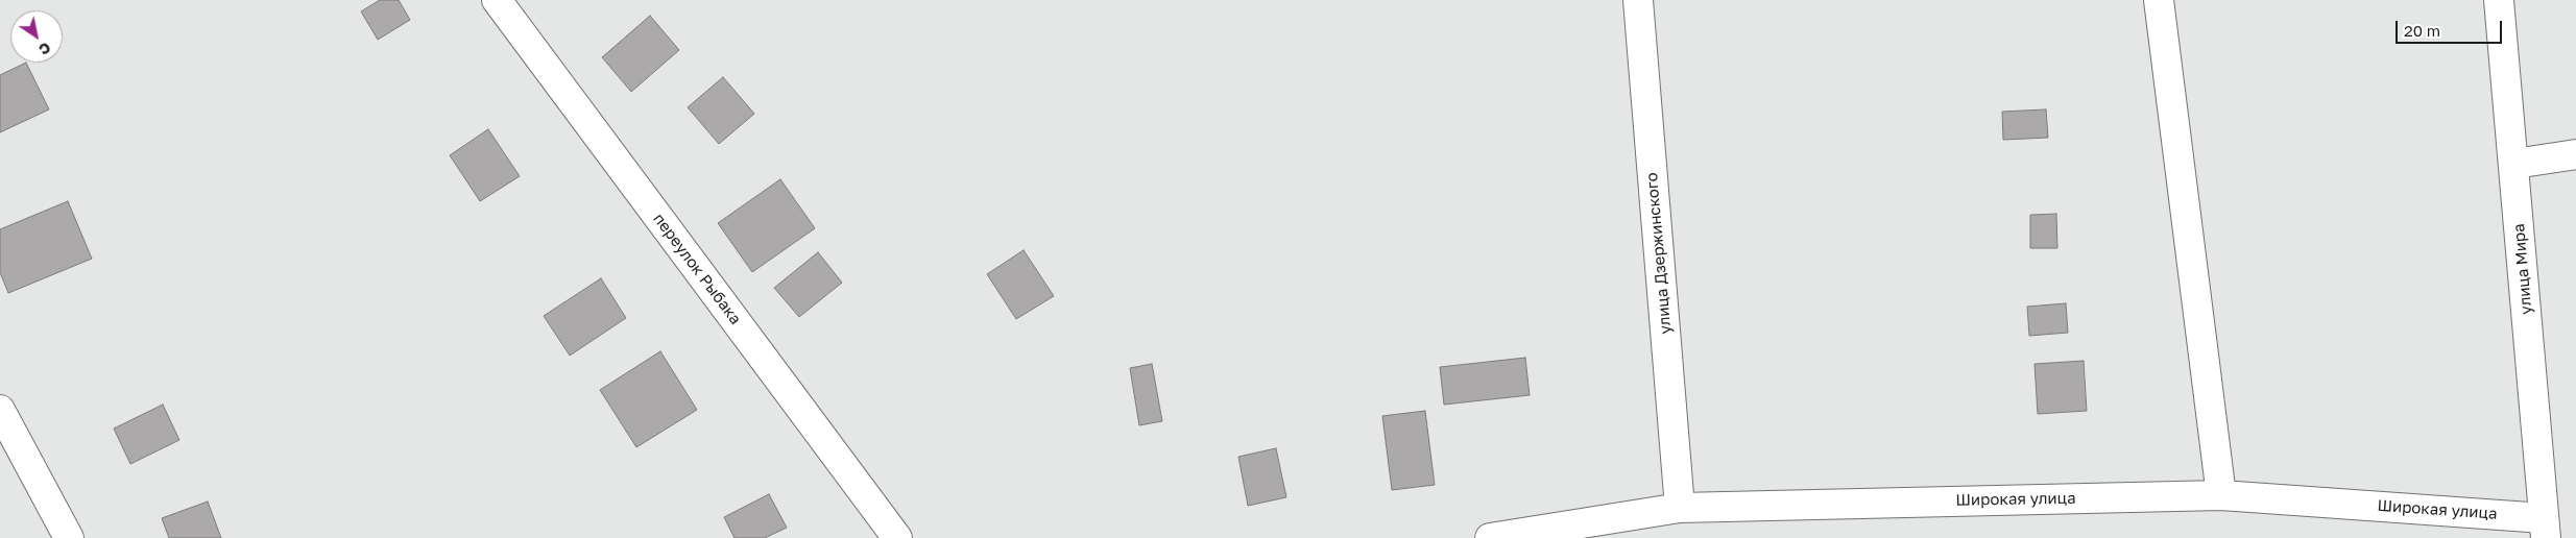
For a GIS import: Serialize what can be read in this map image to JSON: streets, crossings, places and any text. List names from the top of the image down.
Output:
{
  "streets": {
    "street": [
      "улица Дзержинского",
      "переулок Рыбака",
      "улица Мира",
      "Широкая улица"
    ]
  },
  "crossings": [
    ["улица Дзержинского", "Широкая улица"],
    ["улица Мира", "Широкая улица"]
  ],
  "scale_bar": "20 m",
  "north": "bottom right"
}
